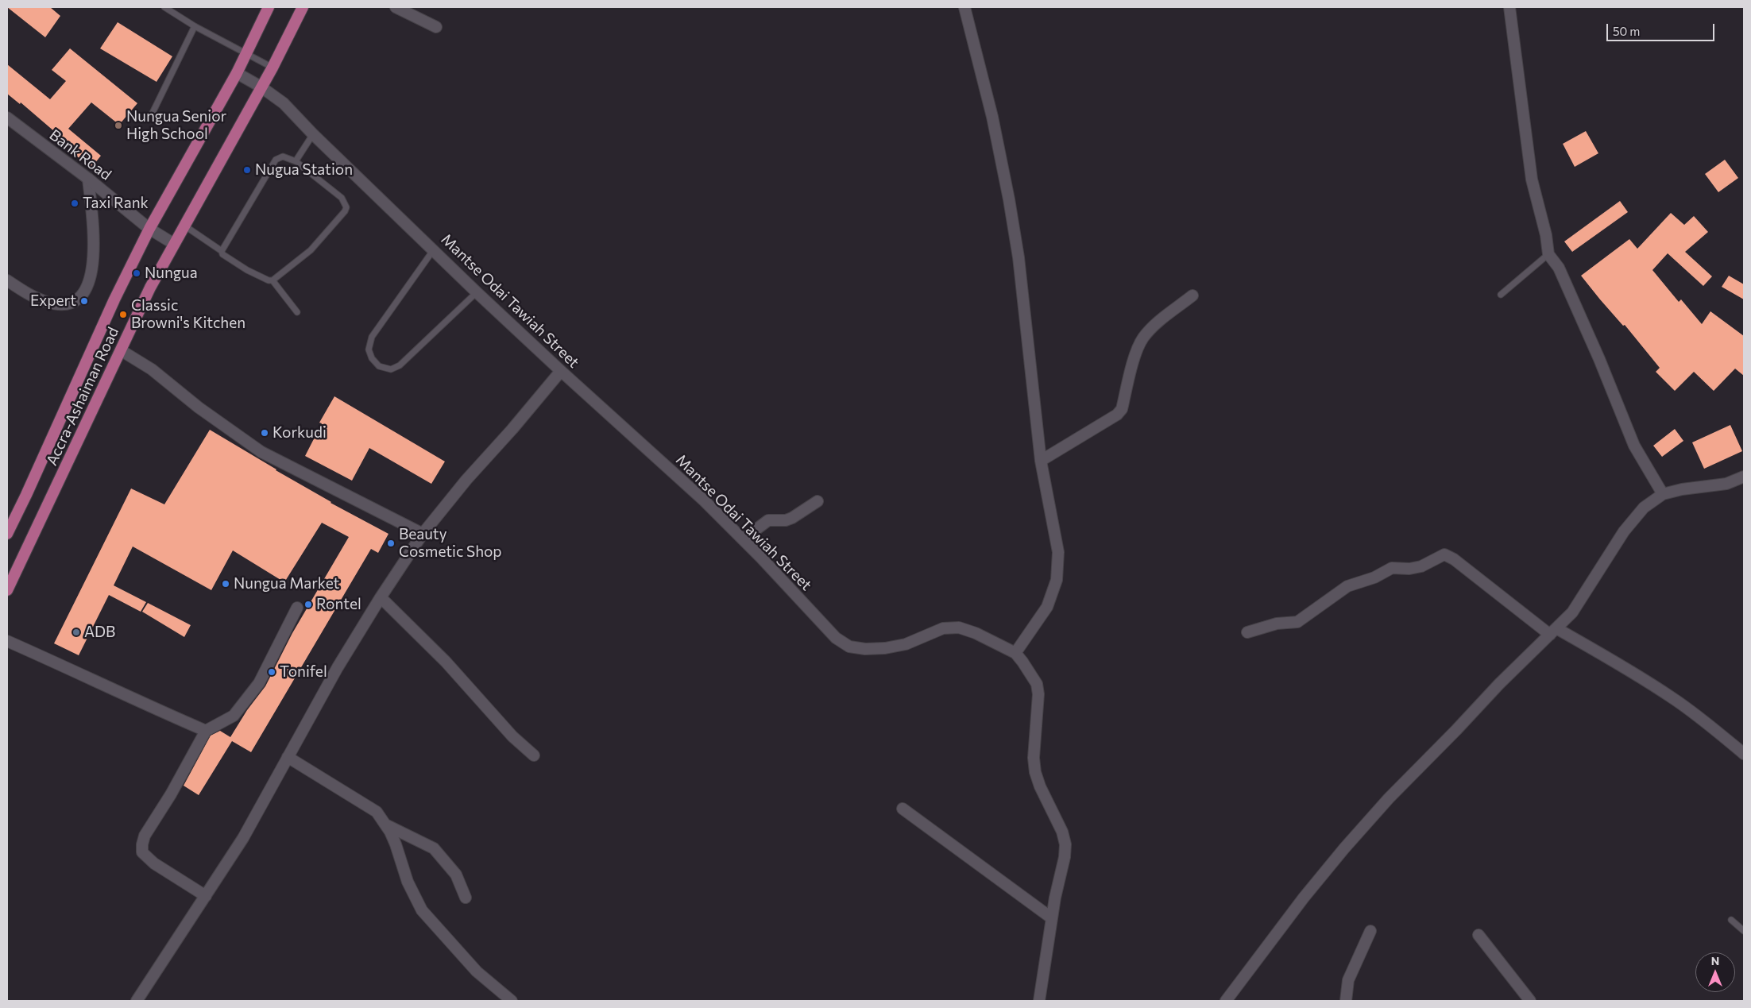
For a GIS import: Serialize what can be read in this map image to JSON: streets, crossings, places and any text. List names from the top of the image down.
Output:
{
  "streets": {
    "main road": ["Accra-Ashaiman Road"],
    "street": ["Bank Road", "Mantse Odai Tawiah Street"]
  },
  "crossings": [
    ["Bank Road", "Accra-Ashaiman Road"],
    ["Mantse Odai Tawiah Street", "Accra-Ashaiman Road"]
  ],
  "places": [
    "Nungua Senior High School",
    "Nugua Station",
    "Taxi Rank",
    "Nungua",
    "Expert",
    "Classic Browni's Kitchen",
    "Korkudi",
    "Beauty Cosmetic Shop",
    "Nungua Market",
    "Rontel",
    "ADB",
    "Tonifel"
  ],
  "scale_bar": "50 m",
  "north": "top"
}
